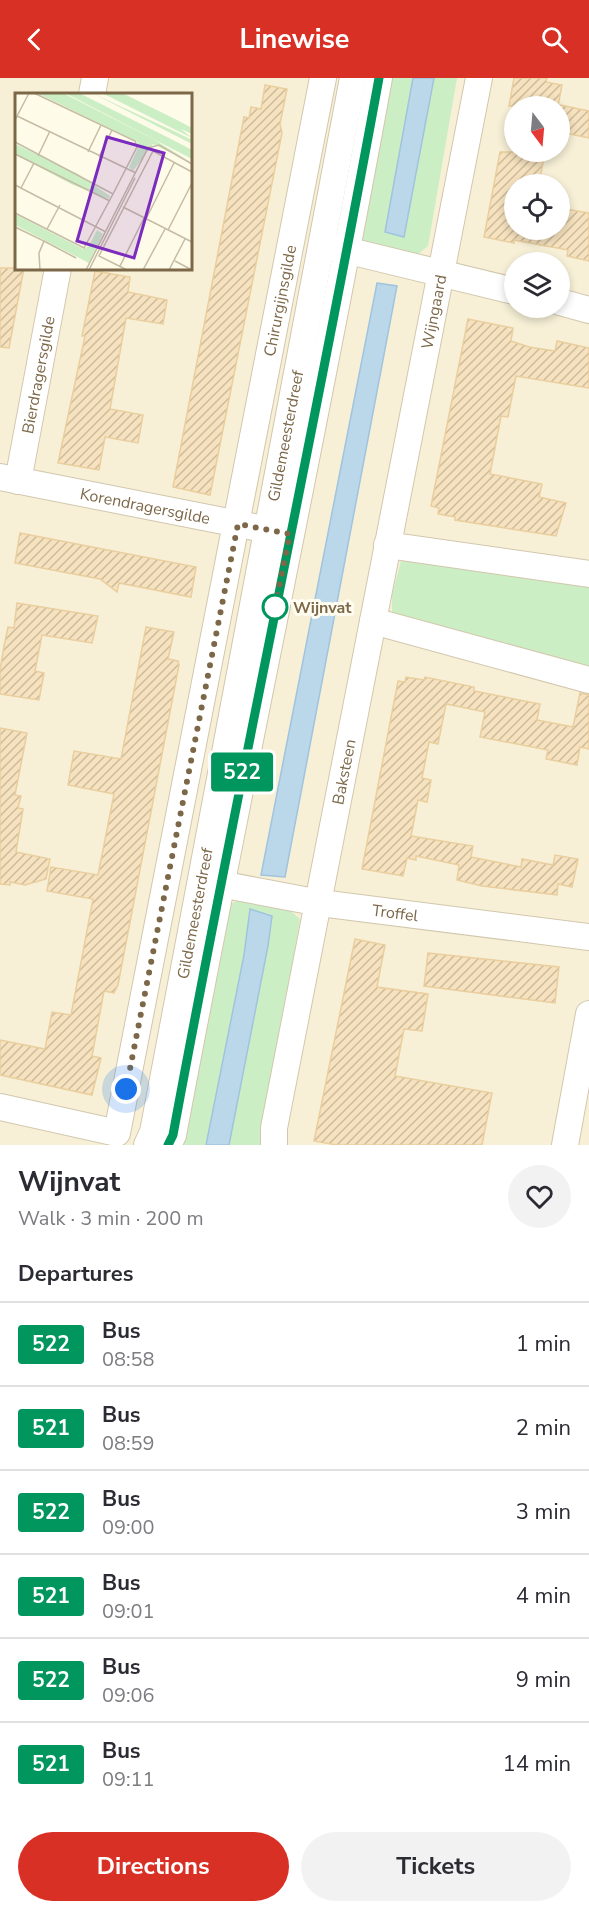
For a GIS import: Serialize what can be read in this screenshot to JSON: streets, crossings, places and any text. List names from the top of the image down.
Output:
{
  "streets": {
    "street": [
      "Chirurgijnsgilde",
      "Wijngaard",
      "Bierdragersgilde",
      "Gildemeesterdreef",
      "Korendragersgilde",
      "Baksteen",
      "Troffel"
    ]
  },
  "crossings": [
    ["Chirurgijnsgilde", "Korendragersgilde"],
    ["Wijngaard", "Baksteen"],
    ["Bierdragersgilde", "Korendragersgilde"],
    ["Gildemeesterdreef", "Korendragersgilde"],
    ["Gildemeesterdreef", "Troffel"],
    ["Baksteen", "Troffel"]
  ],
  "places": ["Wijnvat"],
  "lines": ["bus line 522"],
  "north": "bottom",
  "page": {
    "header": "Linewise",
    "on_map": "522",
    "heading": [
      ["Wijnvat", "Walk · 3 min · 200 m"],
      "Departures"
    ],
    "list": [
      {
        "mark": "522",
        "name": "Bus",
        "note": "08:58",
        "value": "1 min"
      },
      {
        "mark": "521",
        "name": "Bus",
        "note": "08:59",
        "value": "2 min"
      },
      {
        "mark": "522",
        "name": "Bus",
        "note": "09:00",
        "value": "3 min"
      },
      {
        "mark": "521",
        "name": "Bus",
        "note": "09:01",
        "value": "4 min"
      },
      {
        "mark": "522",
        "name": "Bus",
        "note": "09:06",
        "value": "9 min"
      },
      {
        "mark": "521",
        "name": "Bus",
        "note": "09:11",
        "value": "14 min"
      }
    ],
    "buttons": ["Directions", "Tickets"]
  }
}
